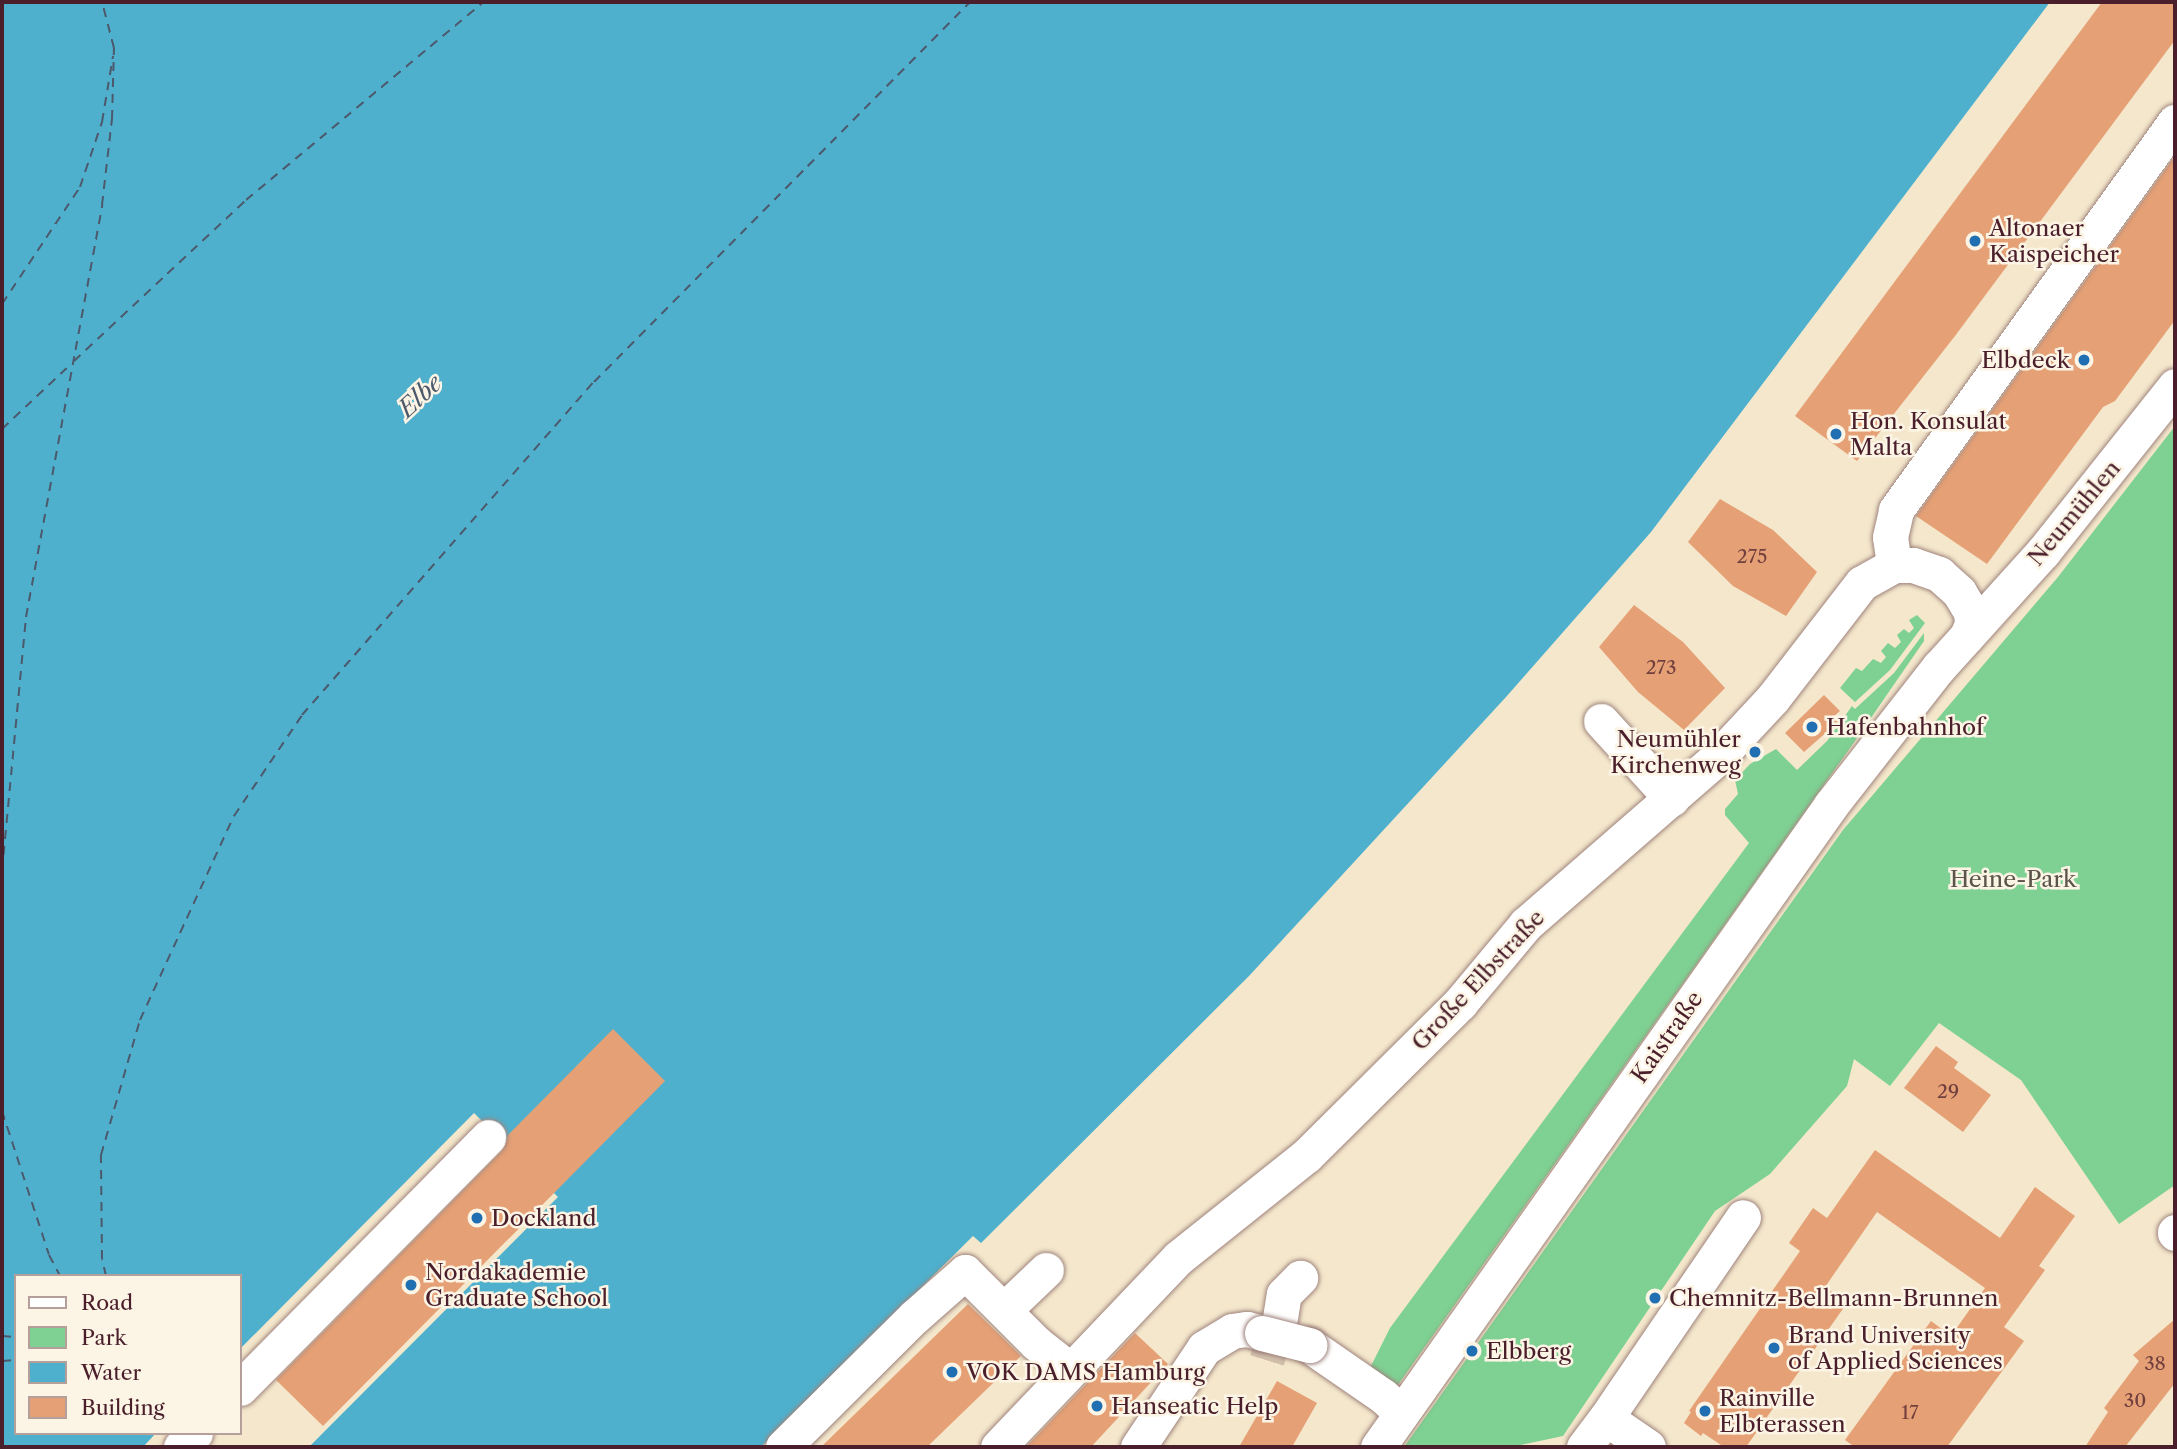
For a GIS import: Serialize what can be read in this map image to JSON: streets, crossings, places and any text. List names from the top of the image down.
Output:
{
  "streets": {
    "street": ["Neumühlen", "Große Elbstraße", "Kaistraße"]
  },
  "crossings": [
    ["Neumühlen", "Kaistraße"]
  ],
  "water": ["Elbe"],
  "parks": ["Heine-Park"],
  "places": [
    "Altonaer Kaispeicher",
    "Elbdeck",
    "Hon. Konsulat Malta",
    "Hafenbahnhof",
    "Neumühler Kirchenweg",
    "Dockland",
    "Nordakademie Graduate School",
    "Chemnitz-Bellmann-Brunnen",
    "Brand University of Applied Sciences",
    "Elbberg",
    "VOK DAMS Hamburg",
    "Hanseatic Help",
    "Rainville Elbterassen"
  ],
  "house_numbers": [
    "275",
    "273",
    "29",
    "38",
    "30",
    "17"
  ],
  "legend": [
    "Road",
    "Park",
    "Water",
    "Building"
  ]
}
